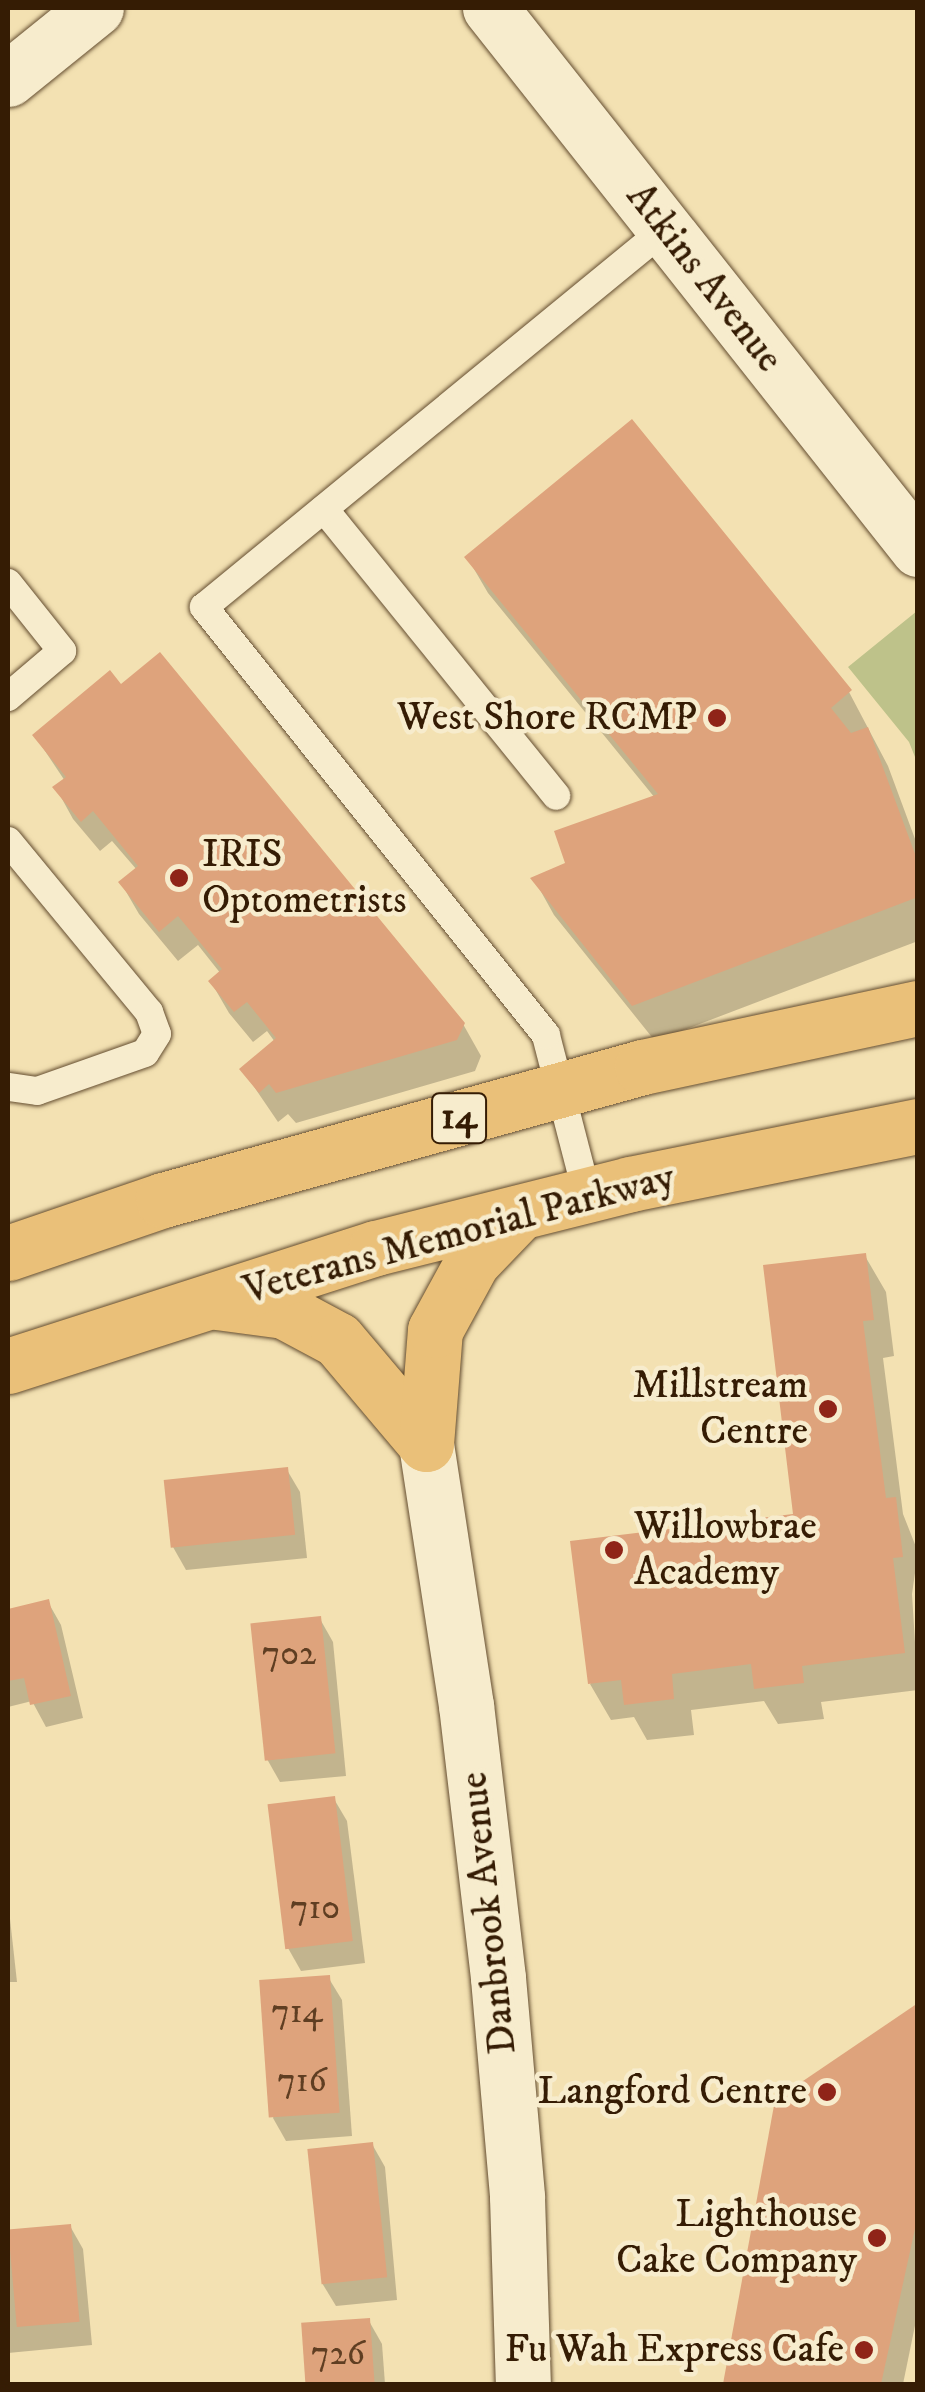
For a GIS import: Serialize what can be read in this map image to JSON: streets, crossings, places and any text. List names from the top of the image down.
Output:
{
  "streets": {
    "main road": ["14", "Veterans Memorial Parkway"],
    "street": ["Atkins Avenue", "Danbrook Avenue"]
  },
  "places": [
    "West Shore RCMP",
    "IRIS Optometrists",
    "Millstream Centre",
    "Willowbrae Academy",
    "Langford Centre",
    "Lighthouse Cake Company",
    "Fu Wah Express Cafe"
  ],
  "house_numbers": [
    "702",
    "710",
    "714",
    "716",
    "726"
  ]
}
